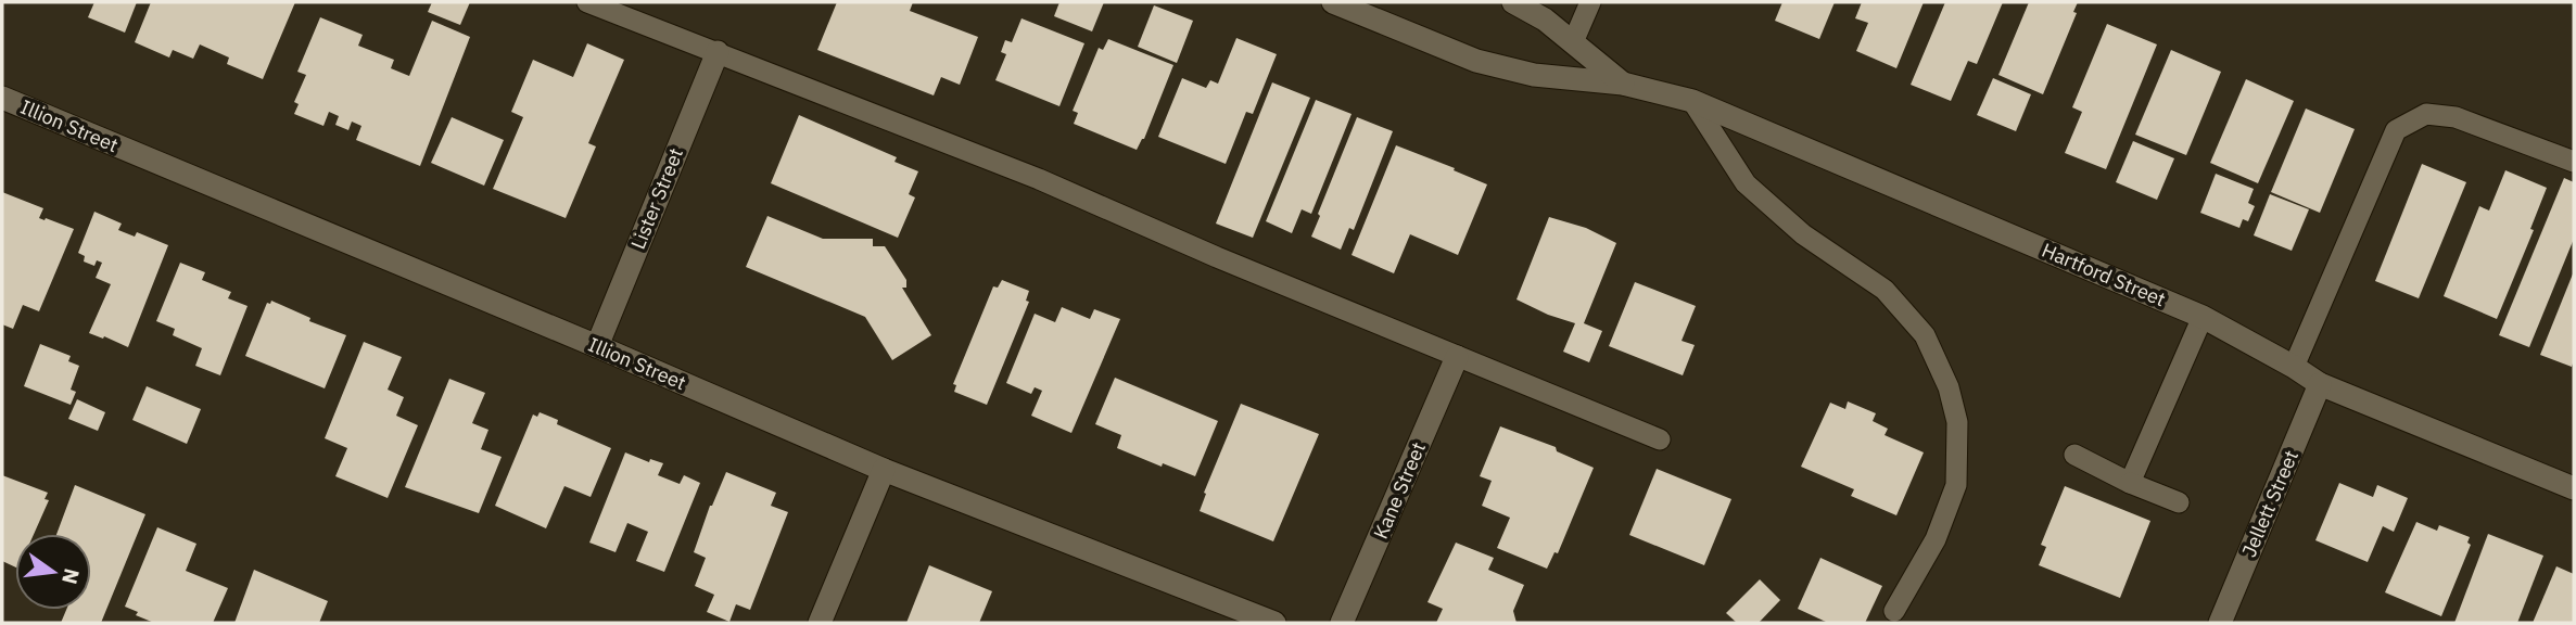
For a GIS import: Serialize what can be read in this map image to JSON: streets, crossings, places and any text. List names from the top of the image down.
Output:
{
  "streets": {
    "street": [
      "Illion Street",
      "Lister Street",
      "Hartford Street",
      "Kane Street",
      "Jellett Street"
    ]
  },
  "crossings": [
    ["Illion Street", "Lister Street"],
    ["Hartford Street", "Jellett Street"]
  ],
  "north": "right"
}
